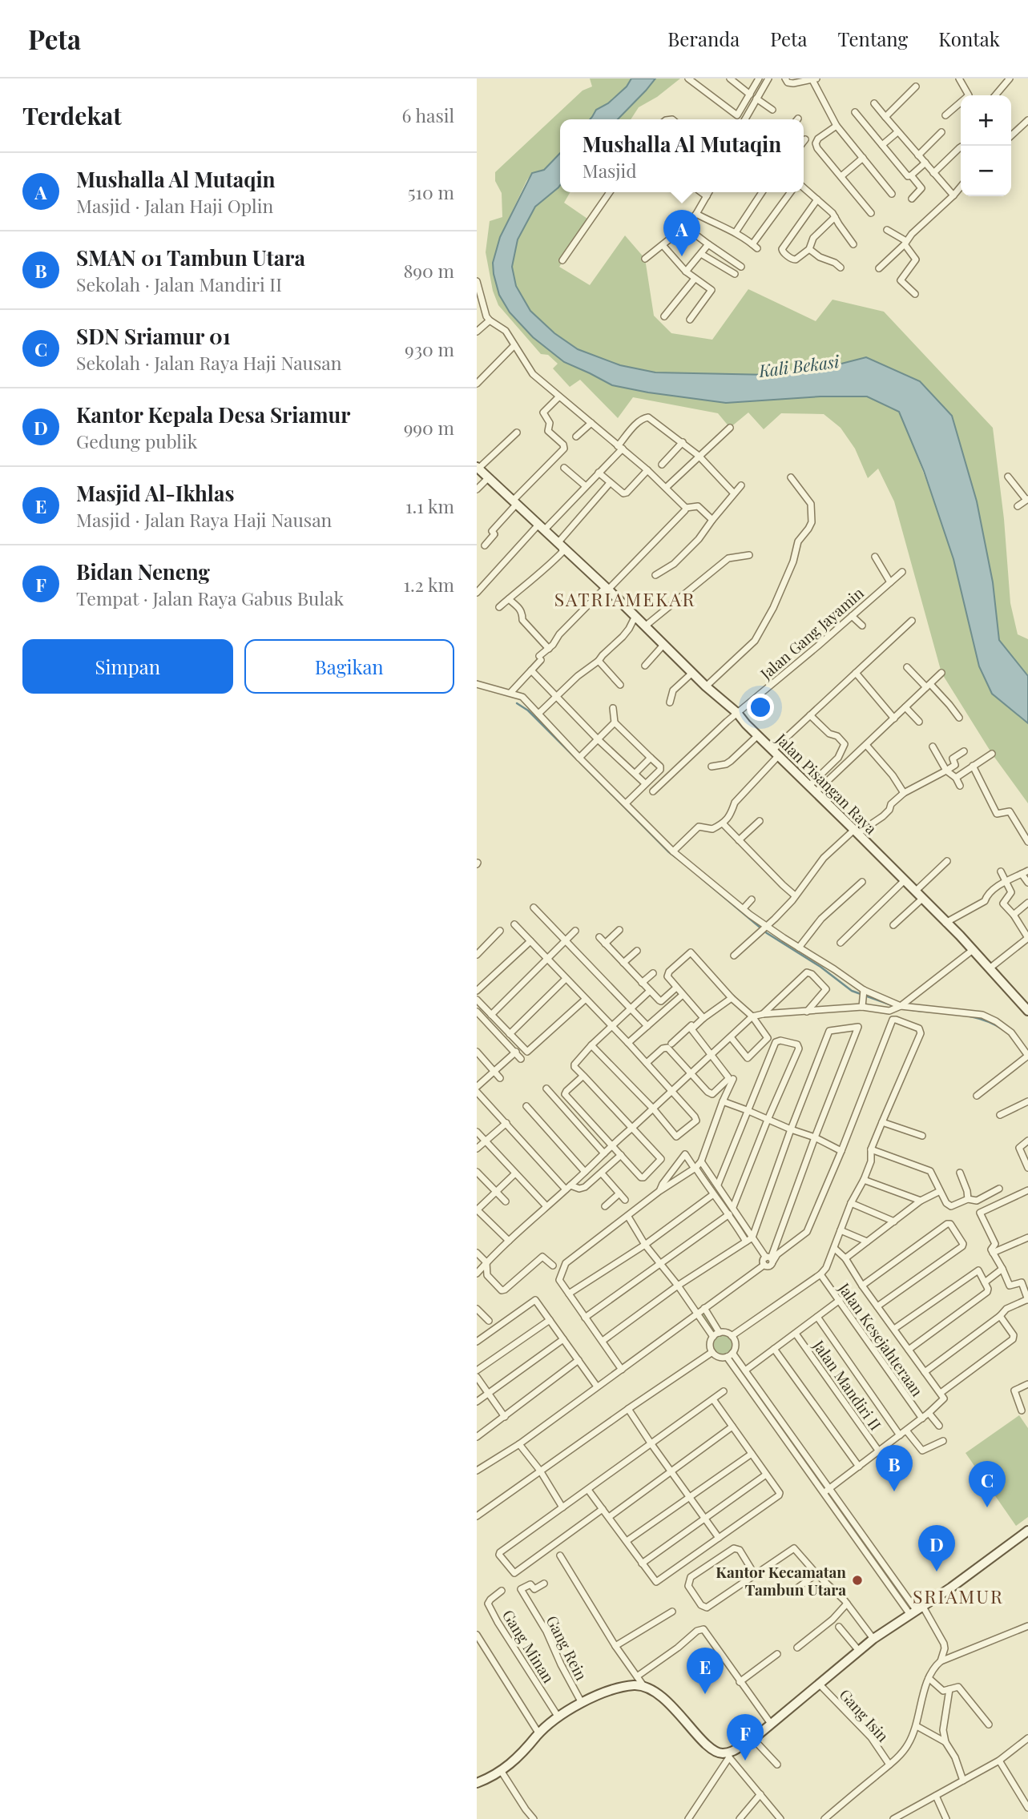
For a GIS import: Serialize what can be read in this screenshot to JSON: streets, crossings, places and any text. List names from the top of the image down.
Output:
{
  "streets": {
    "street": [
      "Jalan Gang Jayamin",
      "Jalan Pisangan Raya",
      "Jalan Kesejahteraan",
      "Jalan Mandiri II",
      "Gang Minan",
      "Gang Rein",
      "Gang Isin"
    ]
  },
  "crossings": [
    ["Jalan Gang Jayamin", "Jalan Pisangan Raya"]
  ],
  "districts": ["SATRIAMEKAR", "SRIAMUR"],
  "water": ["Kali Bekasi"],
  "places": ["Kantor Kecamatan Tambun Utara"],
  "page": {
    "header": "Peta",
    "nav": [
      "Beranda",
      "Peta",
      "Tentang",
      "Kontak"
    ],
    "heading": ["Terdekat", "6 hasil"],
    "map_buttons": ["+", "−"],
    "popup": ["Mushalla Al Mutaqin", "Masjid"],
    "list": [
      {
        "mark": "A",
        "name": "Mushalla Al Mutaqin",
        "note": "Masjid · Jalan Haji Oplin",
        "value": "510 m"
      },
      {
        "mark": "B",
        "name": "SMAN 01 Tambun Utara",
        "note": "Sekolah · Jalan Mandiri II",
        "value": "890 m"
      },
      {
        "mark": "C",
        "name": "SDN Sriamur 01",
        "note": "Sekolah · Jalan Raya Haji Nausan",
        "value": "930 m"
      },
      {
        "mark": "D",
        "name": "Kantor Kepala Desa Sriamur",
        "note": "Gedung publik",
        "value": "990 m"
      },
      {
        "mark": "E",
        "name": "Masjid Al-Ikhlas",
        "note": "Masjid · Jalan Raya Haji Nausan",
        "value": "1.1 km"
      },
      {
        "mark": "F",
        "name": "Bidan Neneng",
        "note": "Tempat · Jalan Raya Gabus Bulak",
        "value": "1.2 km"
      }
    ],
    "pins": [
      "A",
      "B",
      "C",
      "D",
      "E",
      "F"
    ],
    "buttons": ["Simpan", "Bagikan"]
  }
}
